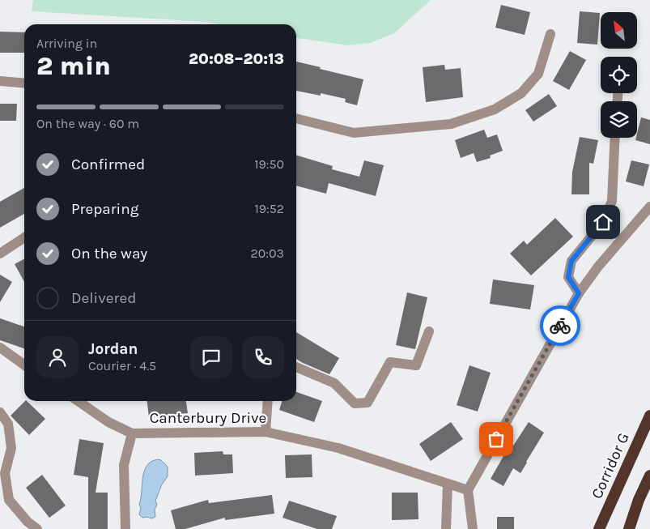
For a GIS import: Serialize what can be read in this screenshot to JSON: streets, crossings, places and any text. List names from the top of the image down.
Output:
{
  "streets": {
    "highway": ["Corridor G"],
    "street": ["Canterbury Drive"]
  },
  "north": "top left",
  "page": {
    "heading": ["2 min", "Arriving in", "20:08–20:13"],
    "panel": ["Jordan", "Courier · 4.5"],
    "bar": "On the way · 60 m",
    "list": [
      ["Confirmed", "19:50"],
      ["Preparing", "19:52"],
      ["On the way", "20:03"],
      "Delivered"
    ]
  }
}
